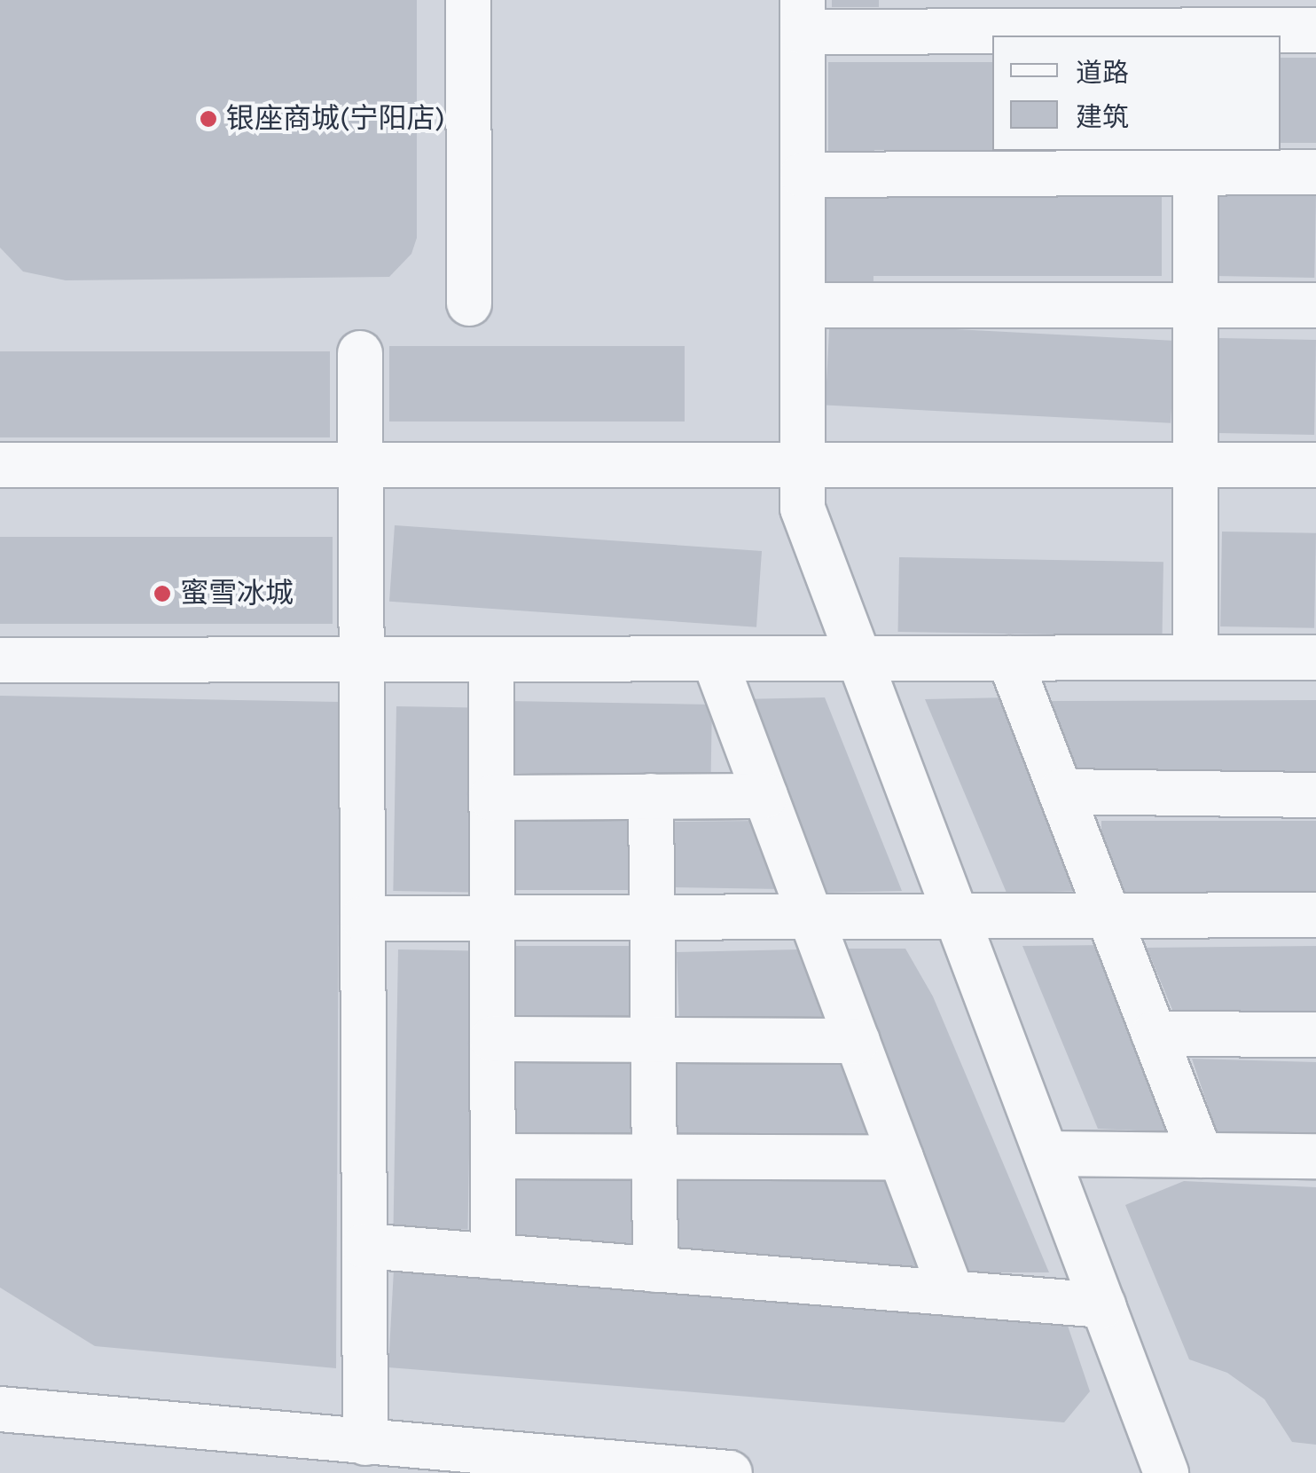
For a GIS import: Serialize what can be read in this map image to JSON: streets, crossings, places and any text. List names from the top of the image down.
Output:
{
  "places": ["银座商城(宁阳店)", "蜜雪冰城"],
  "legend": ["道路", "建筑"]
}
